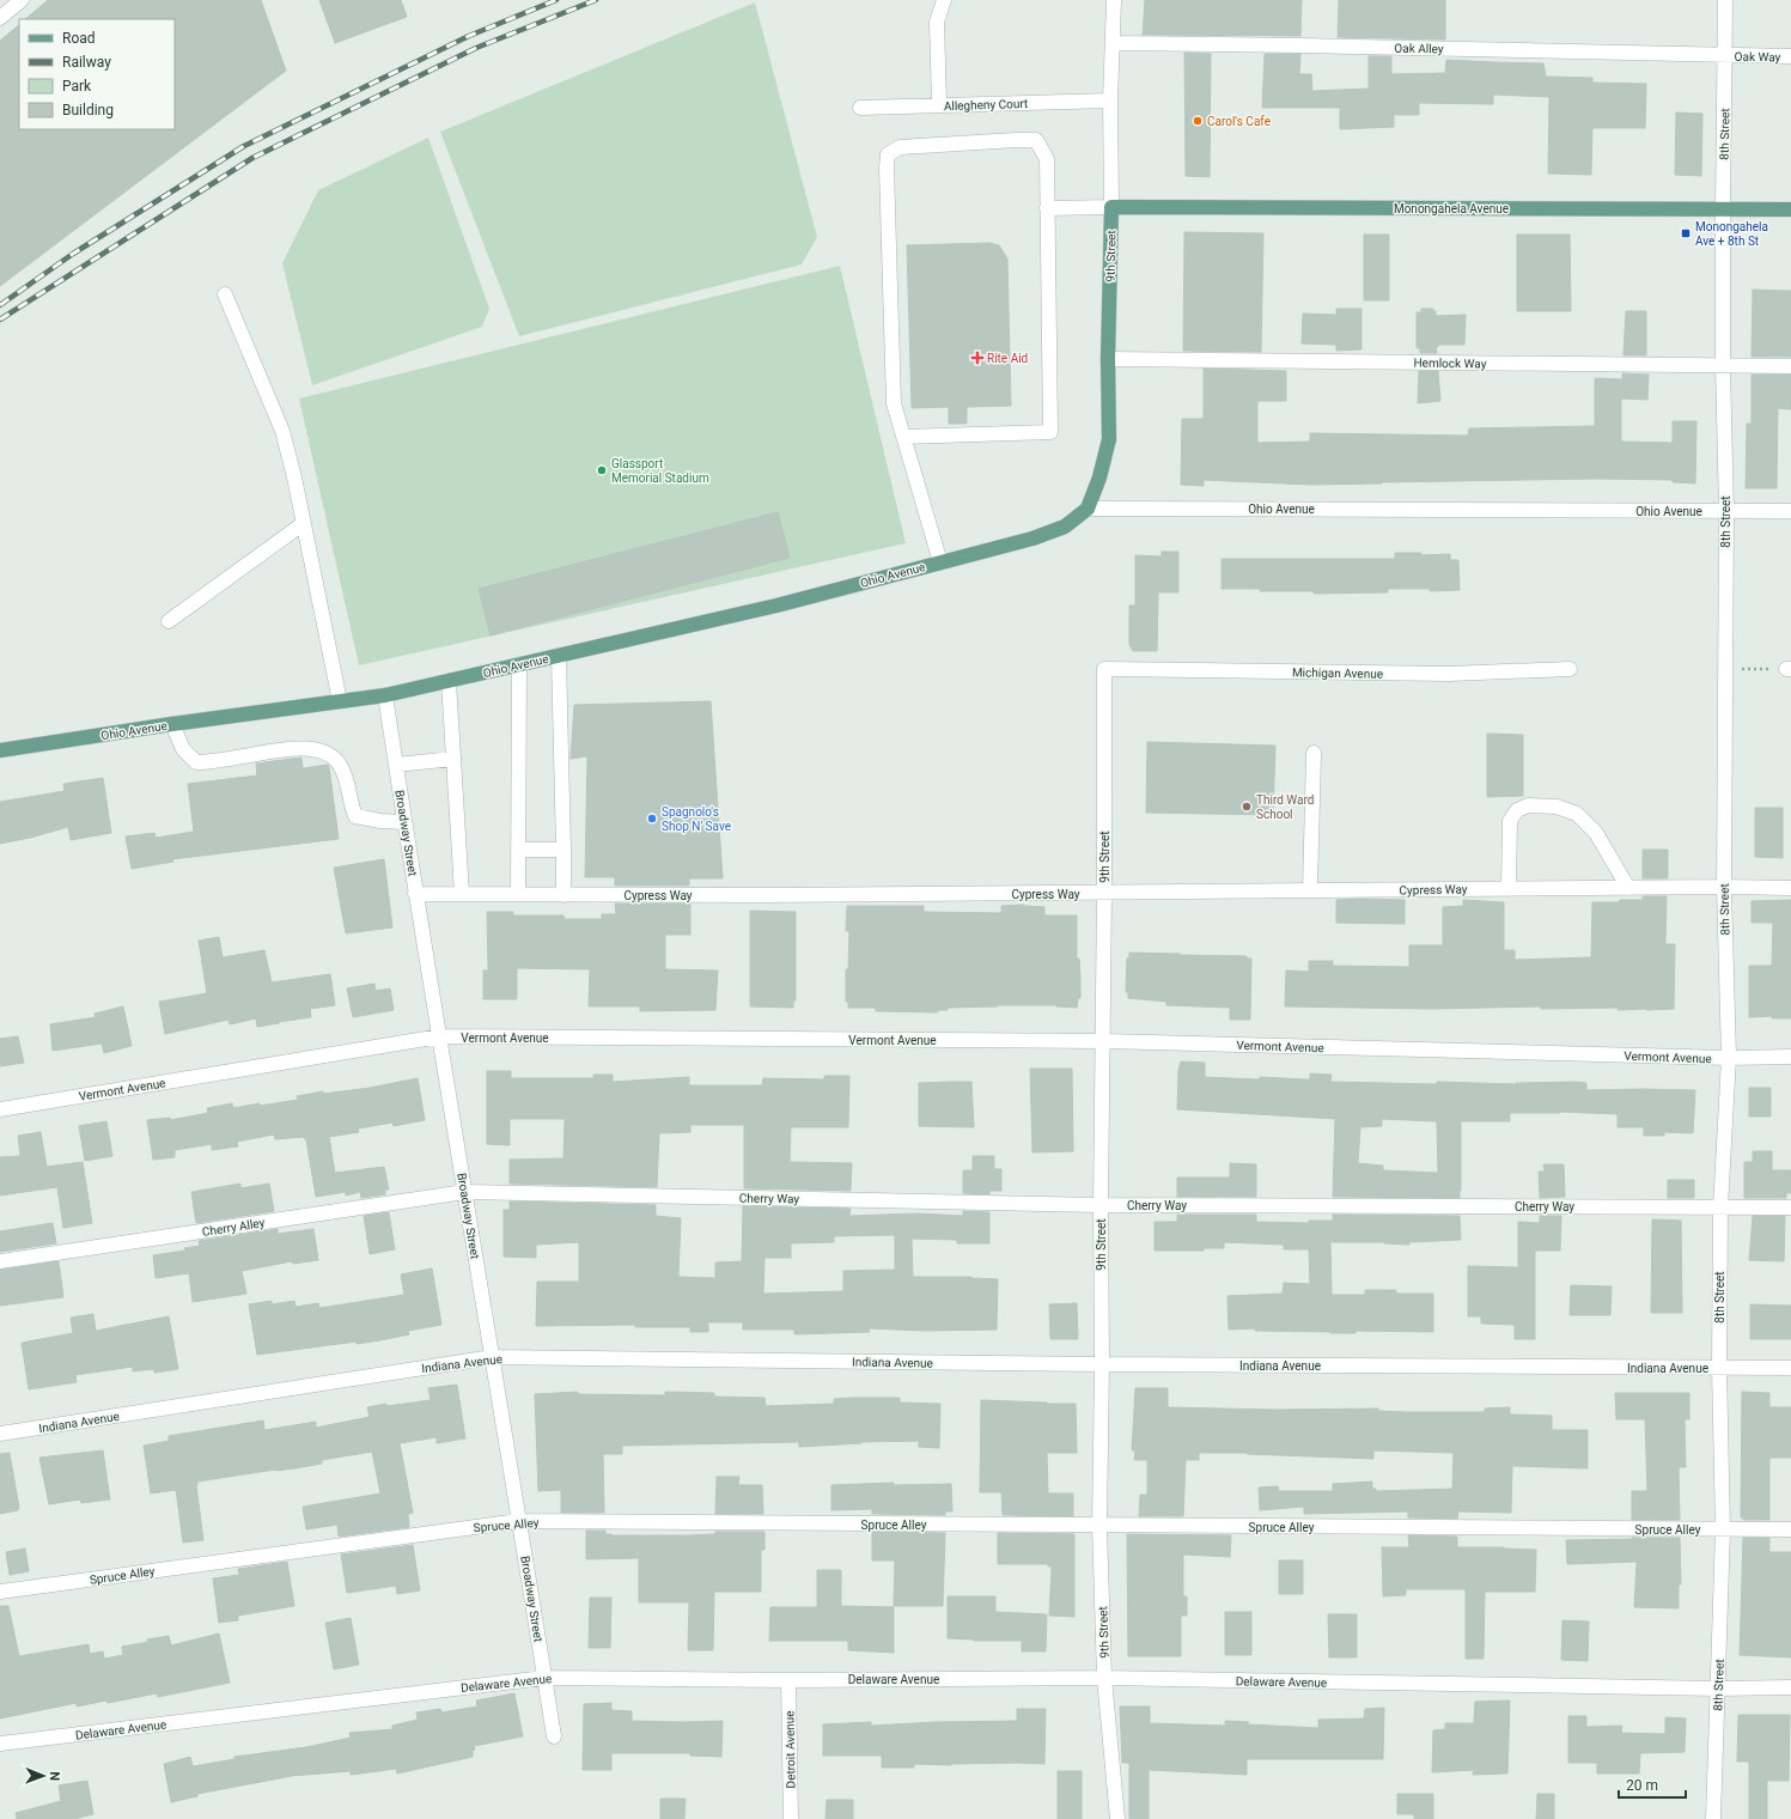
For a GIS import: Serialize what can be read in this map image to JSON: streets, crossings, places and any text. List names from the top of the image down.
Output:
{
  "streets": {
    "main road": ["Monongahela Avenue", "9th Street", "Ohio Avenue"],
    "street": [
      "Oak Alley",
      "Oak Way",
      "Allegheny Court",
      "8th Street",
      "Hemlock Way",
      "Michigan Avenue",
      "Broadway Street",
      "Cypress Way",
      "Vermont Avenue",
      "Cherry Way",
      "Cherry Alley",
      "Indiana Avenue",
      "Spruce Alley",
      "Delaware Avenue",
      "Detroit Avenue"
    ]
  },
  "crossings": [
    ["Oak Alley", "Oak Way"],
    ["Oak Alley", "8th Street"],
    ["Oak Alley", "9th Street"],
    ["Oak Way", "8th Street"],
    ["Allegheny Court", "9th Street"],
    ["8th Street", "Monongahela Avenue"],
    ["8th Street", "Hemlock Way"],
    ["8th Street", "Ohio Avenue"],
    ["8th Street", "Cypress Way"],
    ["8th Street", "Vermont Avenue"],
    ["8th Street", "Cherry Way"],
    ["8th Street", "Indiana Avenue"],
    ["8th Street", "Spruce Alley"],
    ["8th Street", "Delaware Avenue"],
    ["Monongahela Avenue", "9th Street"],
    ["9th Street", "Hemlock Way"],
    ["9th Street", "Ohio Avenue"],
    ["9th Street", "Michigan Avenue"],
    ["9th Street", "Cypress Way"],
    ["9th Street", "Vermont Avenue"],
    ["9th Street", "Cherry Way"],
    ["9th Street", "Indiana Avenue"],
    ["9th Street", "Spruce Alley"],
    ["9th Street", "Delaware Avenue"],
    ["Ohio Avenue", "Broadway Street"],
    ["Broadway Street", "Cypress Way"],
    ["Broadway Street", "Vermont Avenue"],
    ["Broadway Street", "Cherry Way"],
    ["Broadway Street", "Cherry Alley"],
    ["Broadway Street", "Indiana Avenue"],
    ["Broadway Street", "Spruce Alley"],
    ["Broadway Street", "Delaware Avenue"],
    ["Cherry Way", "Cherry Alley"],
    ["Delaware Avenue", "Detroit Avenue"]
  ],
  "places": {
    "other": [
      "Carol's Cafe",
      "Glassport Memorial Stadium",
      "Third Ward School",
      "Spagnolo's Shop N' Save"
    ],
    "transit": ["Monongahela Ave + 8th St"],
    "health": ["Rite Aid"]
  },
  "legend": [
    "Road",
    "Railway",
    "Park",
    "Building"
  ],
  "scale_bar": "20 m",
  "north": "right"
}
